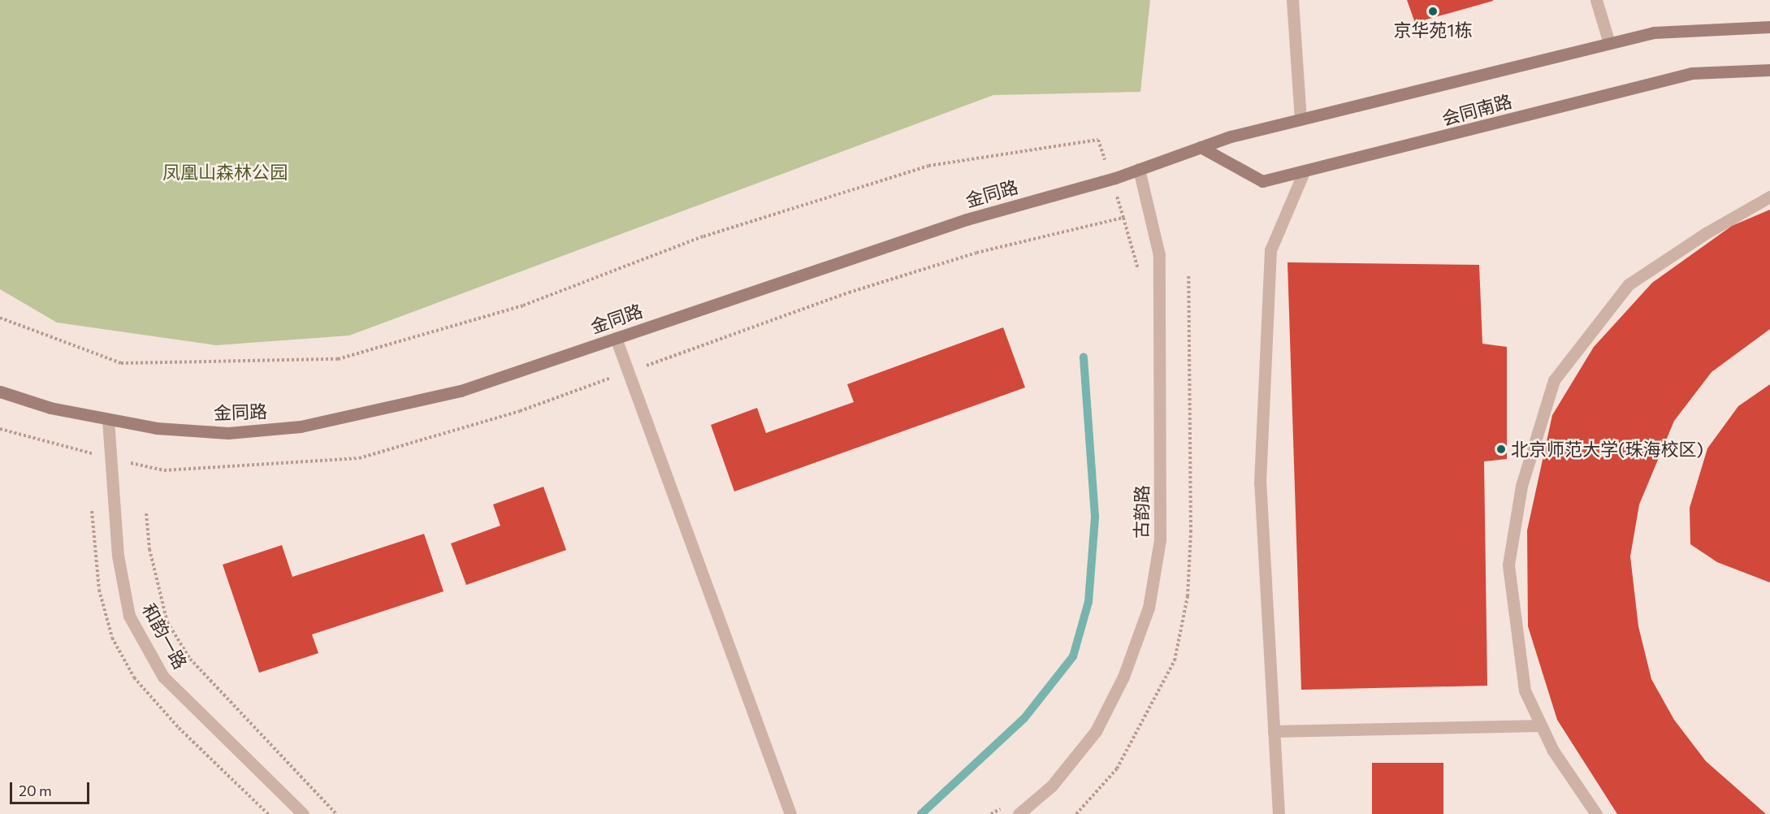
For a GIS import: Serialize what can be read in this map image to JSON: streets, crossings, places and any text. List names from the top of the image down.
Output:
{
  "streets": {
    "street": [
      "会同南路",
      "金同路",
      "古韵路",
      "和韵一路"
    ]
  },
  "crossings": [
    ["会同南路", "金同路"],
    ["金同路", "古韵路"],
    ["金同路", "和韵一路"]
  ],
  "parks": ["凤凰山森林公园"],
  "places": ["京华苑1栋", "北京师范大学(珠海校区)"],
  "scale_bar": "20 m"
}
